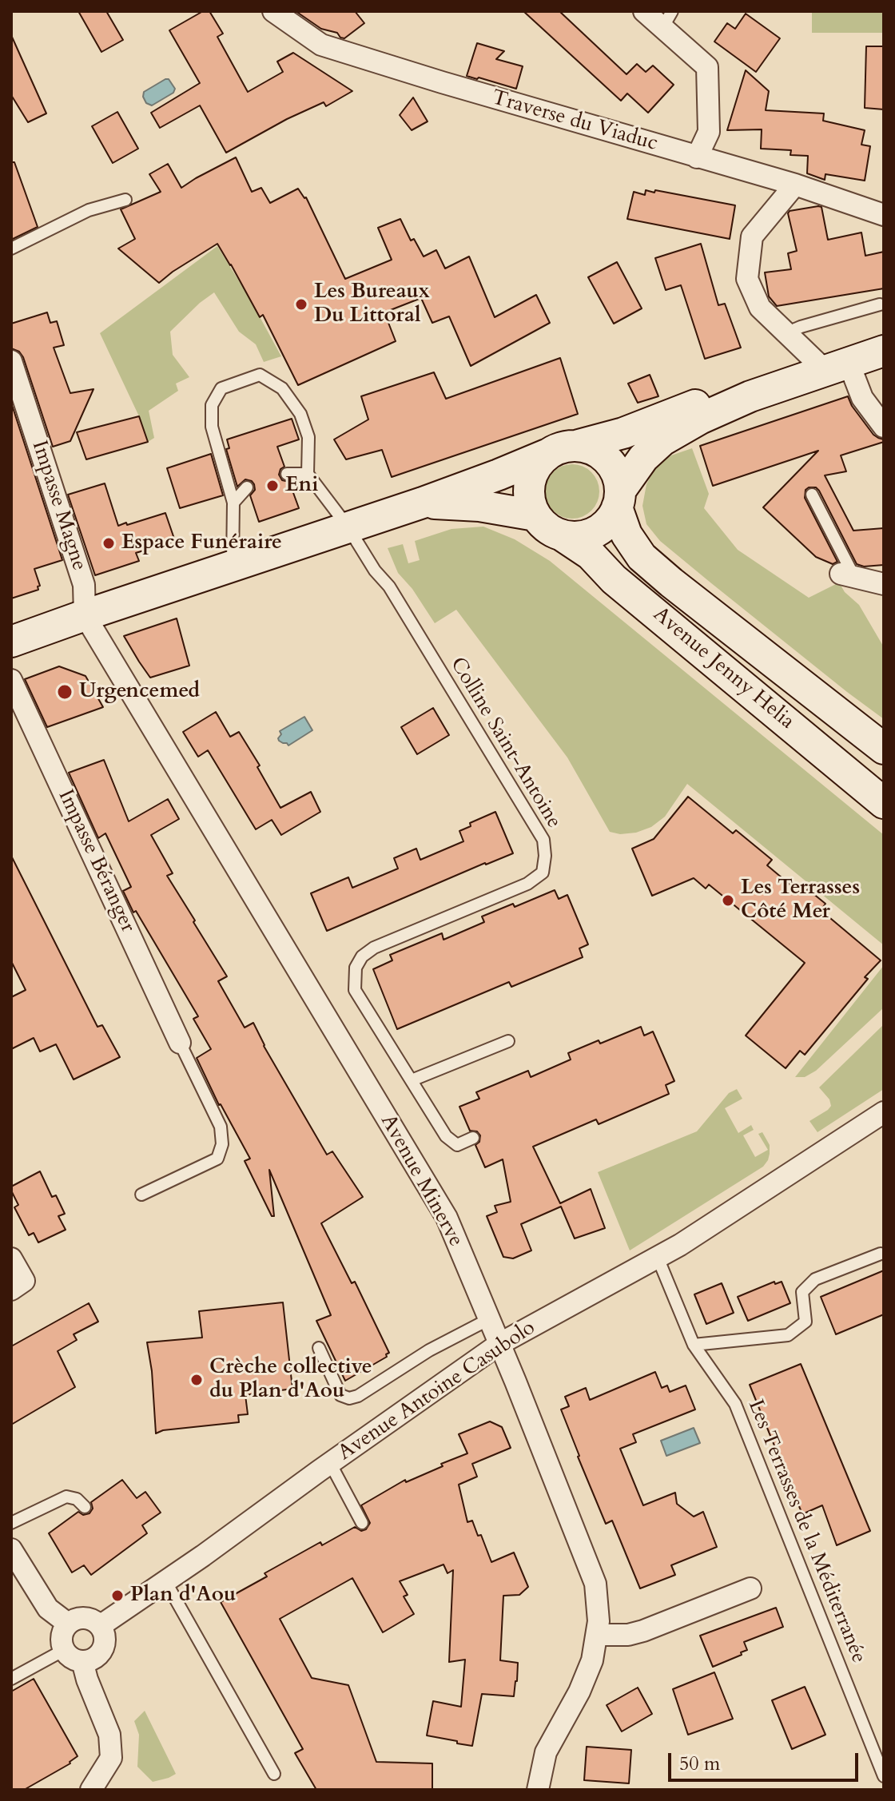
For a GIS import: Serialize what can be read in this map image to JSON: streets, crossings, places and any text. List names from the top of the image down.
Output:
{
  "streets": {
    "street": [
      "Traverse du Viaduc",
      "Impasse Magne",
      "Avenue Jenny Helia",
      "Impasse Béranger",
      "Avenue Minerve",
      "Avenue Antoine Casubolo"
    ],
    "lane": ["Colline Saint-Antoine", "Les Terrasses de la Méditerranée"]
  },
  "crossings": [
    ["Impasse Magne", "Avenue Minerve"],
    ["Avenue Minerve", "Avenue Antoine Casubolo"],
    ["Avenue Antoine Casubolo", "Les Terrasses de la Méditerranée"]
  ],
  "places": [
    "Les Bureaux Du Littoral",
    "Eni",
    "Espace Funéraire",
    "Urgencemed",
    "Les Terrasses Côté Mer",
    "Crèche collective du Plan d'Aou",
    "Plan d'Aou"
  ],
  "scale_bar": "50 m"
}
